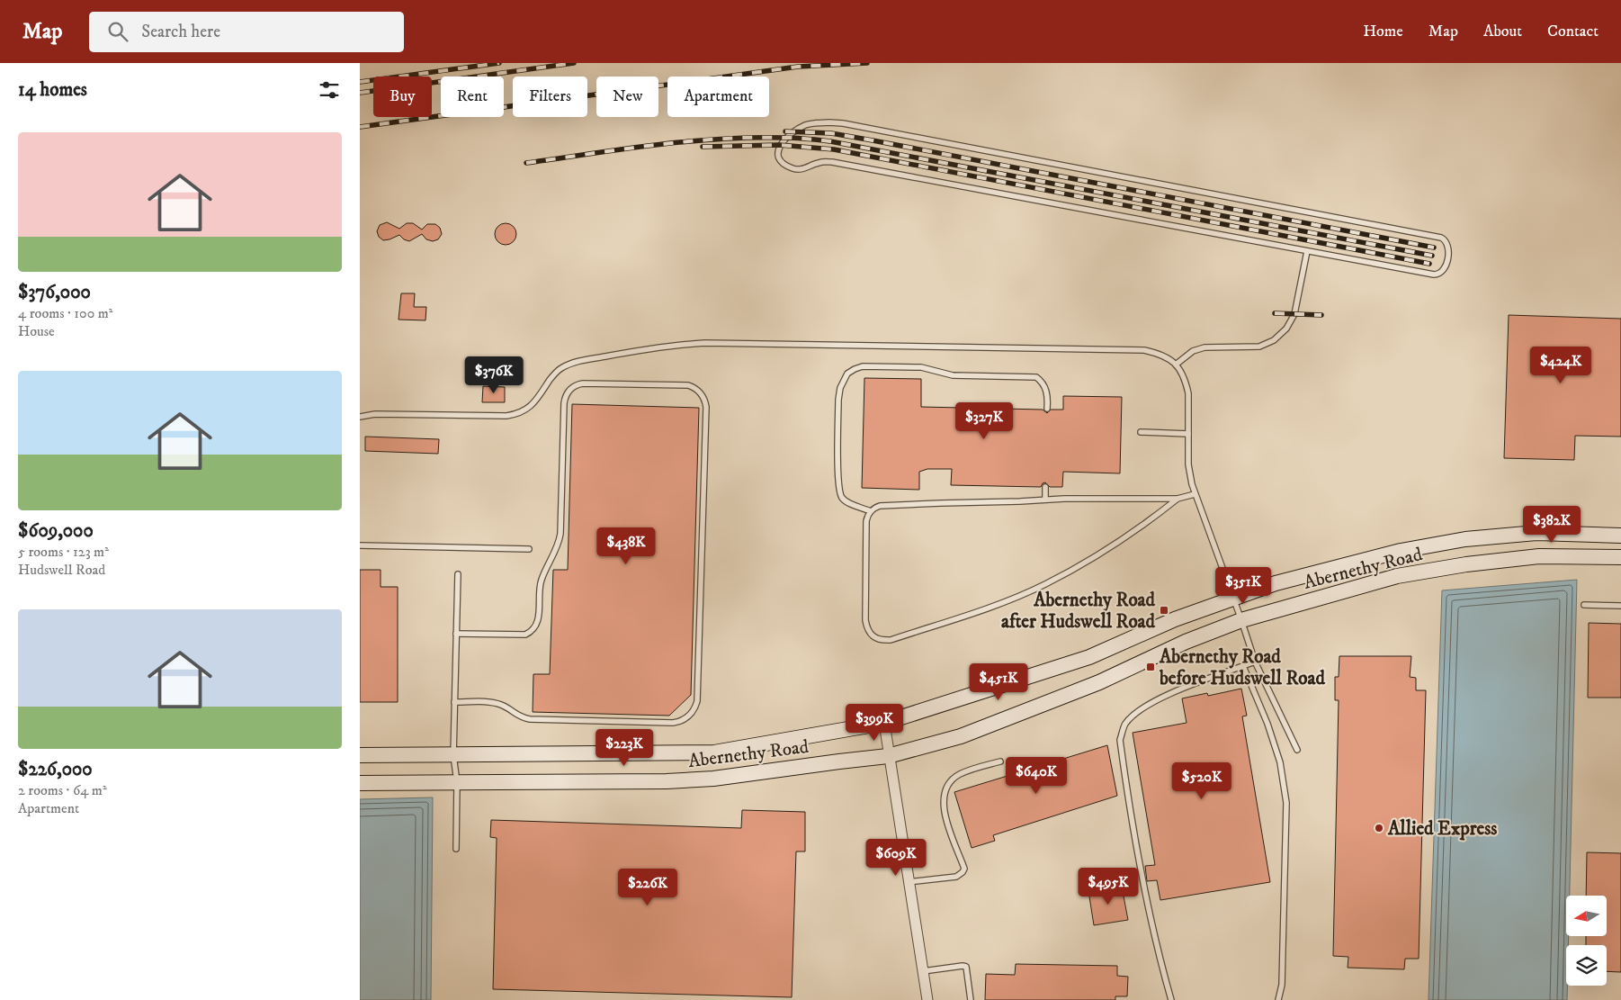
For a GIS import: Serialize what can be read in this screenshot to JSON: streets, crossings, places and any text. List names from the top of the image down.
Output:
{
  "streets": {
    "main road": ["Abernethy Road"]
  },
  "places": {
    "transit": ["Abernethy Road after Hudswell Road", "Abernethy Road before Hudswell Road"],
    "other": ["Allied Express"]
  },
  "north": "left",
  "page": {
    "header": "Map",
    "search": "Search here",
    "nav": [
      "Home",
      "Map",
      "About",
      "Contact"
    ],
    "heading": "14 homes",
    "chip": [
      "Buy",
      "Rent",
      "Filters",
      "New",
      "Apartment"
    ],
    "list": [
      {
        "name": "$376,000",
        "note": "4 rooms · 100 m² · House"
      },
      {
        "name": "$609,000",
        "note": "5 rooms · 123 m² · Hudswell Road"
      },
      {
        "name": "$226,000",
        "note": "2 rooms · 64 m² · Apartment"
      }
    ],
    "price": [
      "$424K",
      "$376K",
      "$327K",
      "$382K",
      "$438K",
      "$351K",
      "$451K",
      "$399K",
      "$223K",
      "$640K",
      "$520K",
      "$609K",
      "$495K",
      "$226K"
    ]
  }
}
